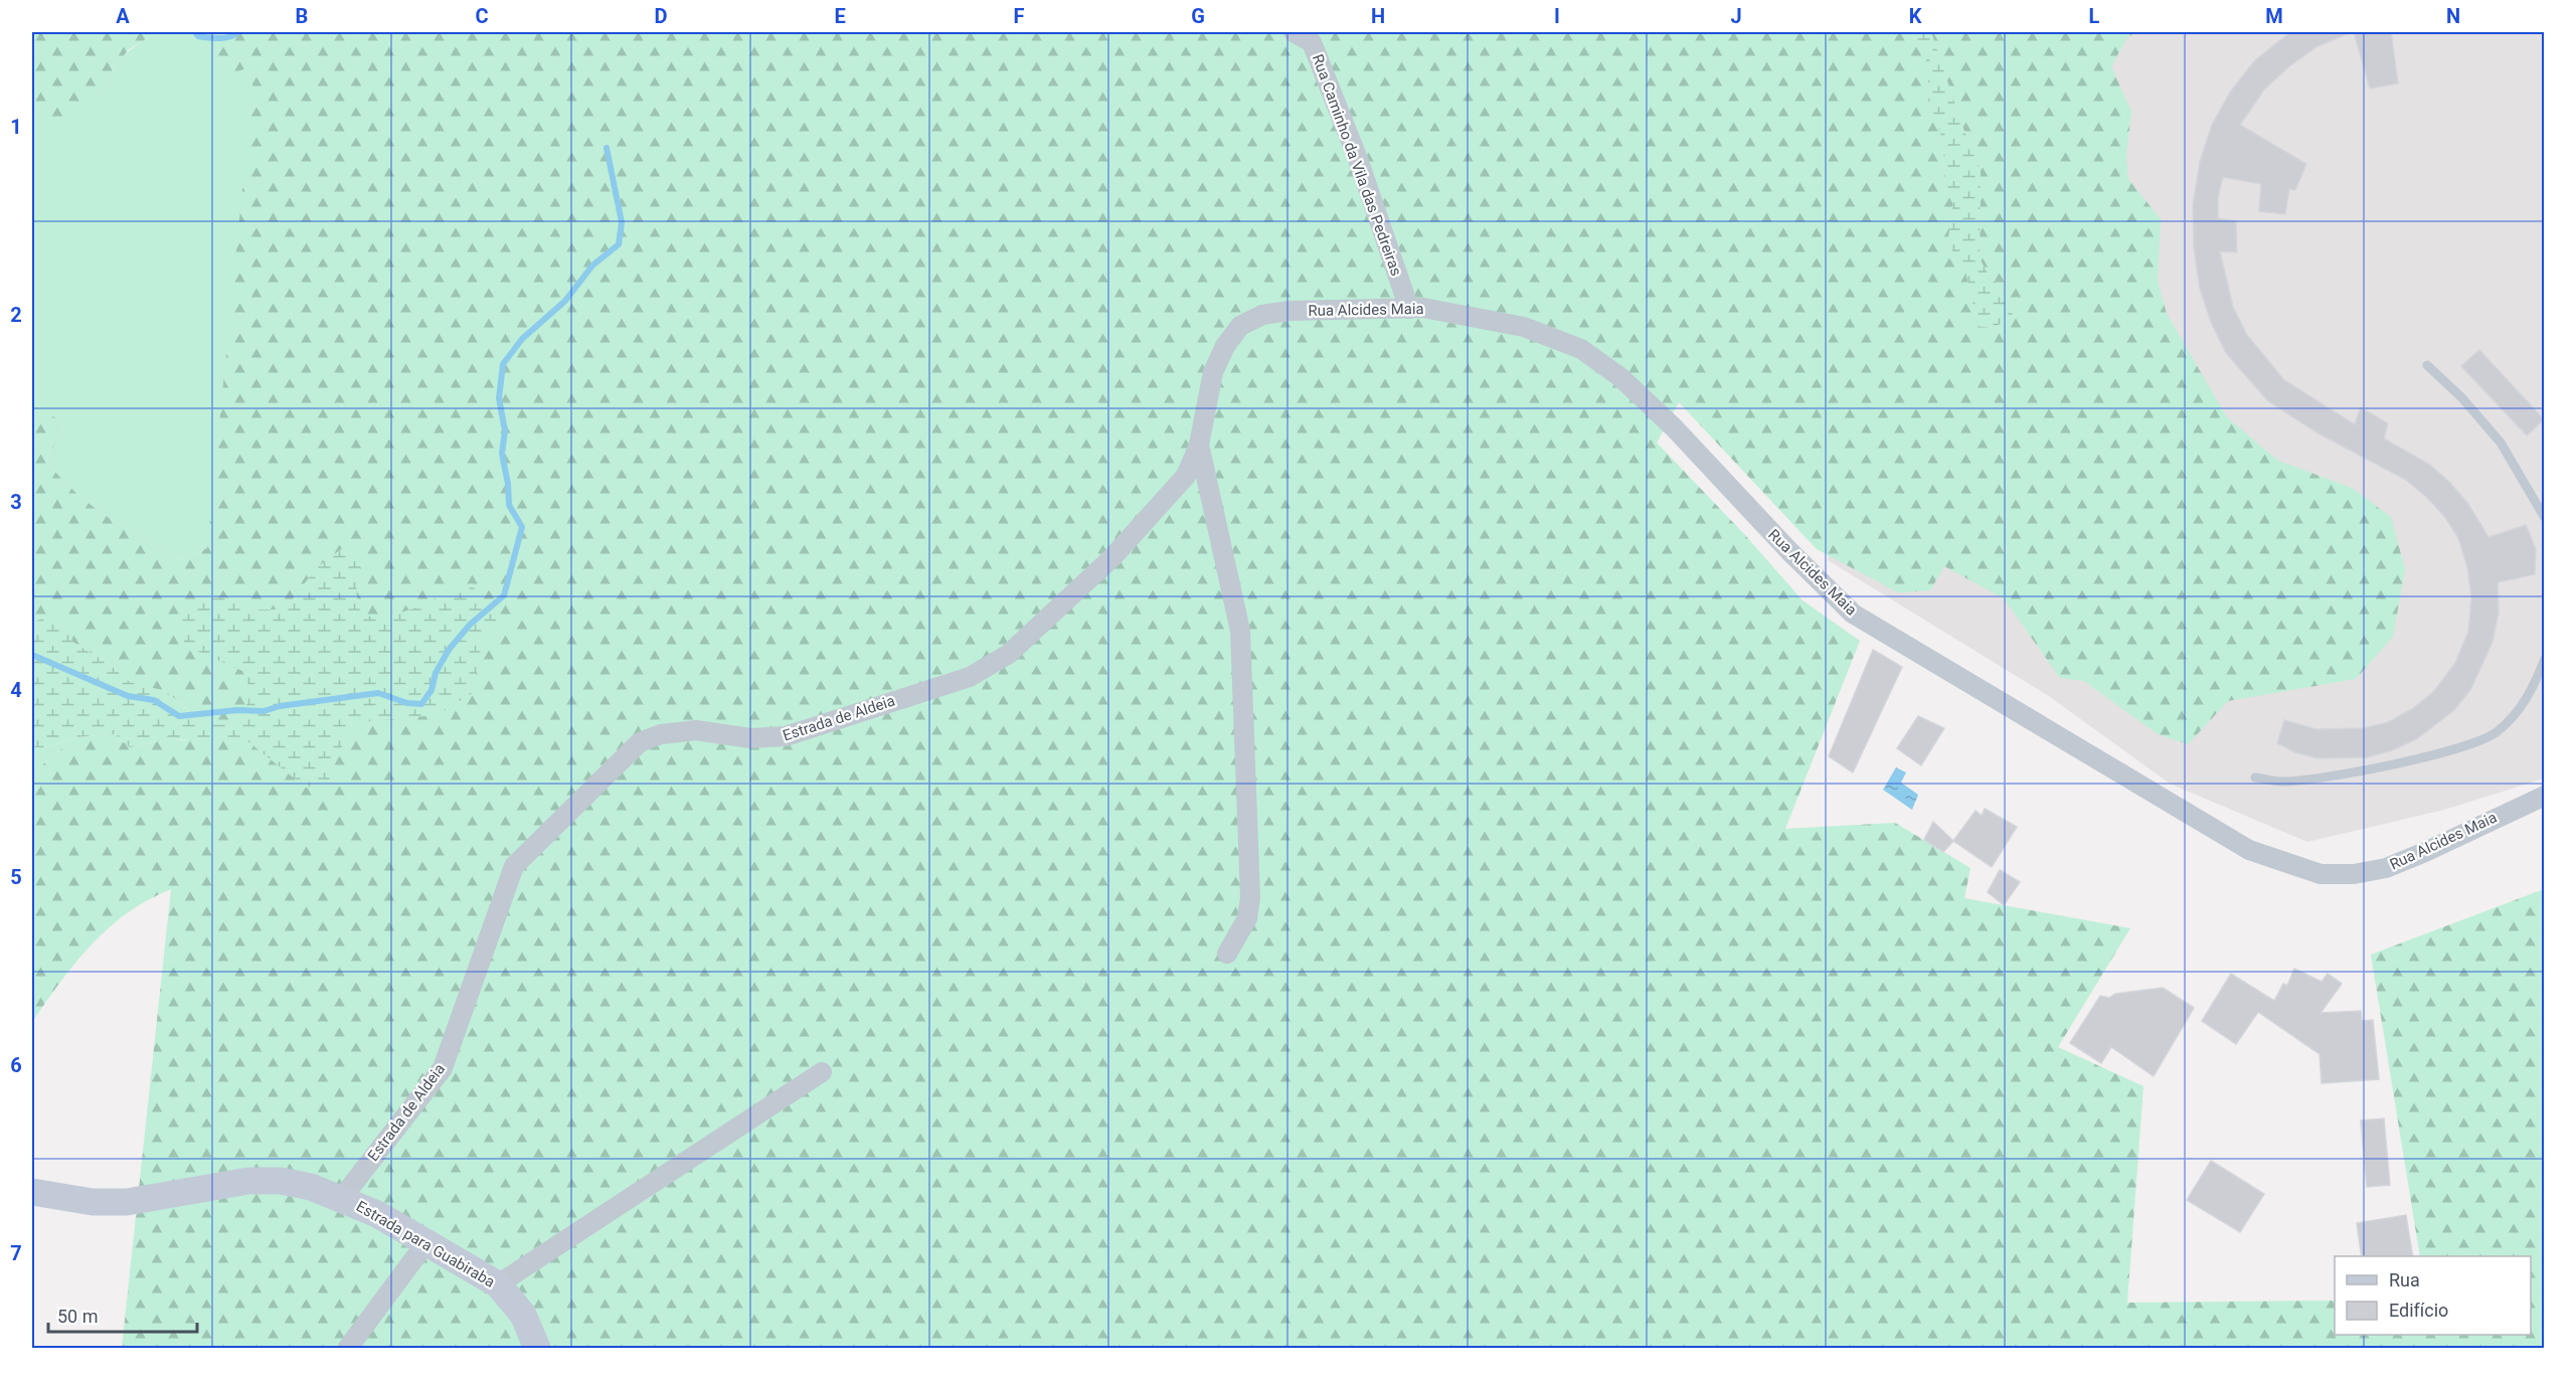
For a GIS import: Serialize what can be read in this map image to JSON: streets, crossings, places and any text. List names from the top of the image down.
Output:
{
  "streets": {
    "main road": ["Estrada para Guabiraba"],
    "street": ["Rua Caminho da Vila das Pedreiras", "Rua Alcides Maia", "Estrada de Aldeia"]
  },
  "crossings": [
    ["Rua Caminho da Vila das Pedreiras", "Rua Alcides Maia"],
    ["Rua Alcides Maia", "Estrada de Aldeia"],
    ["Estrada de Aldeia", "Estrada para Guabiraba"]
  ],
  "legend": ["Rua", "Edifício"],
  "scale_bar": "50 m",
  "grid": {
    "columns": [
      "A",
      "B",
      "C",
      "D",
      "E",
      "F",
      "G",
      "H",
      "I",
      "J",
      "K",
      "L",
      "M",
      "N"
    ],
    "rows": [
      "1",
      "2",
      "3",
      "4",
      "5",
      "6",
      "7"
    ]
  }
}
